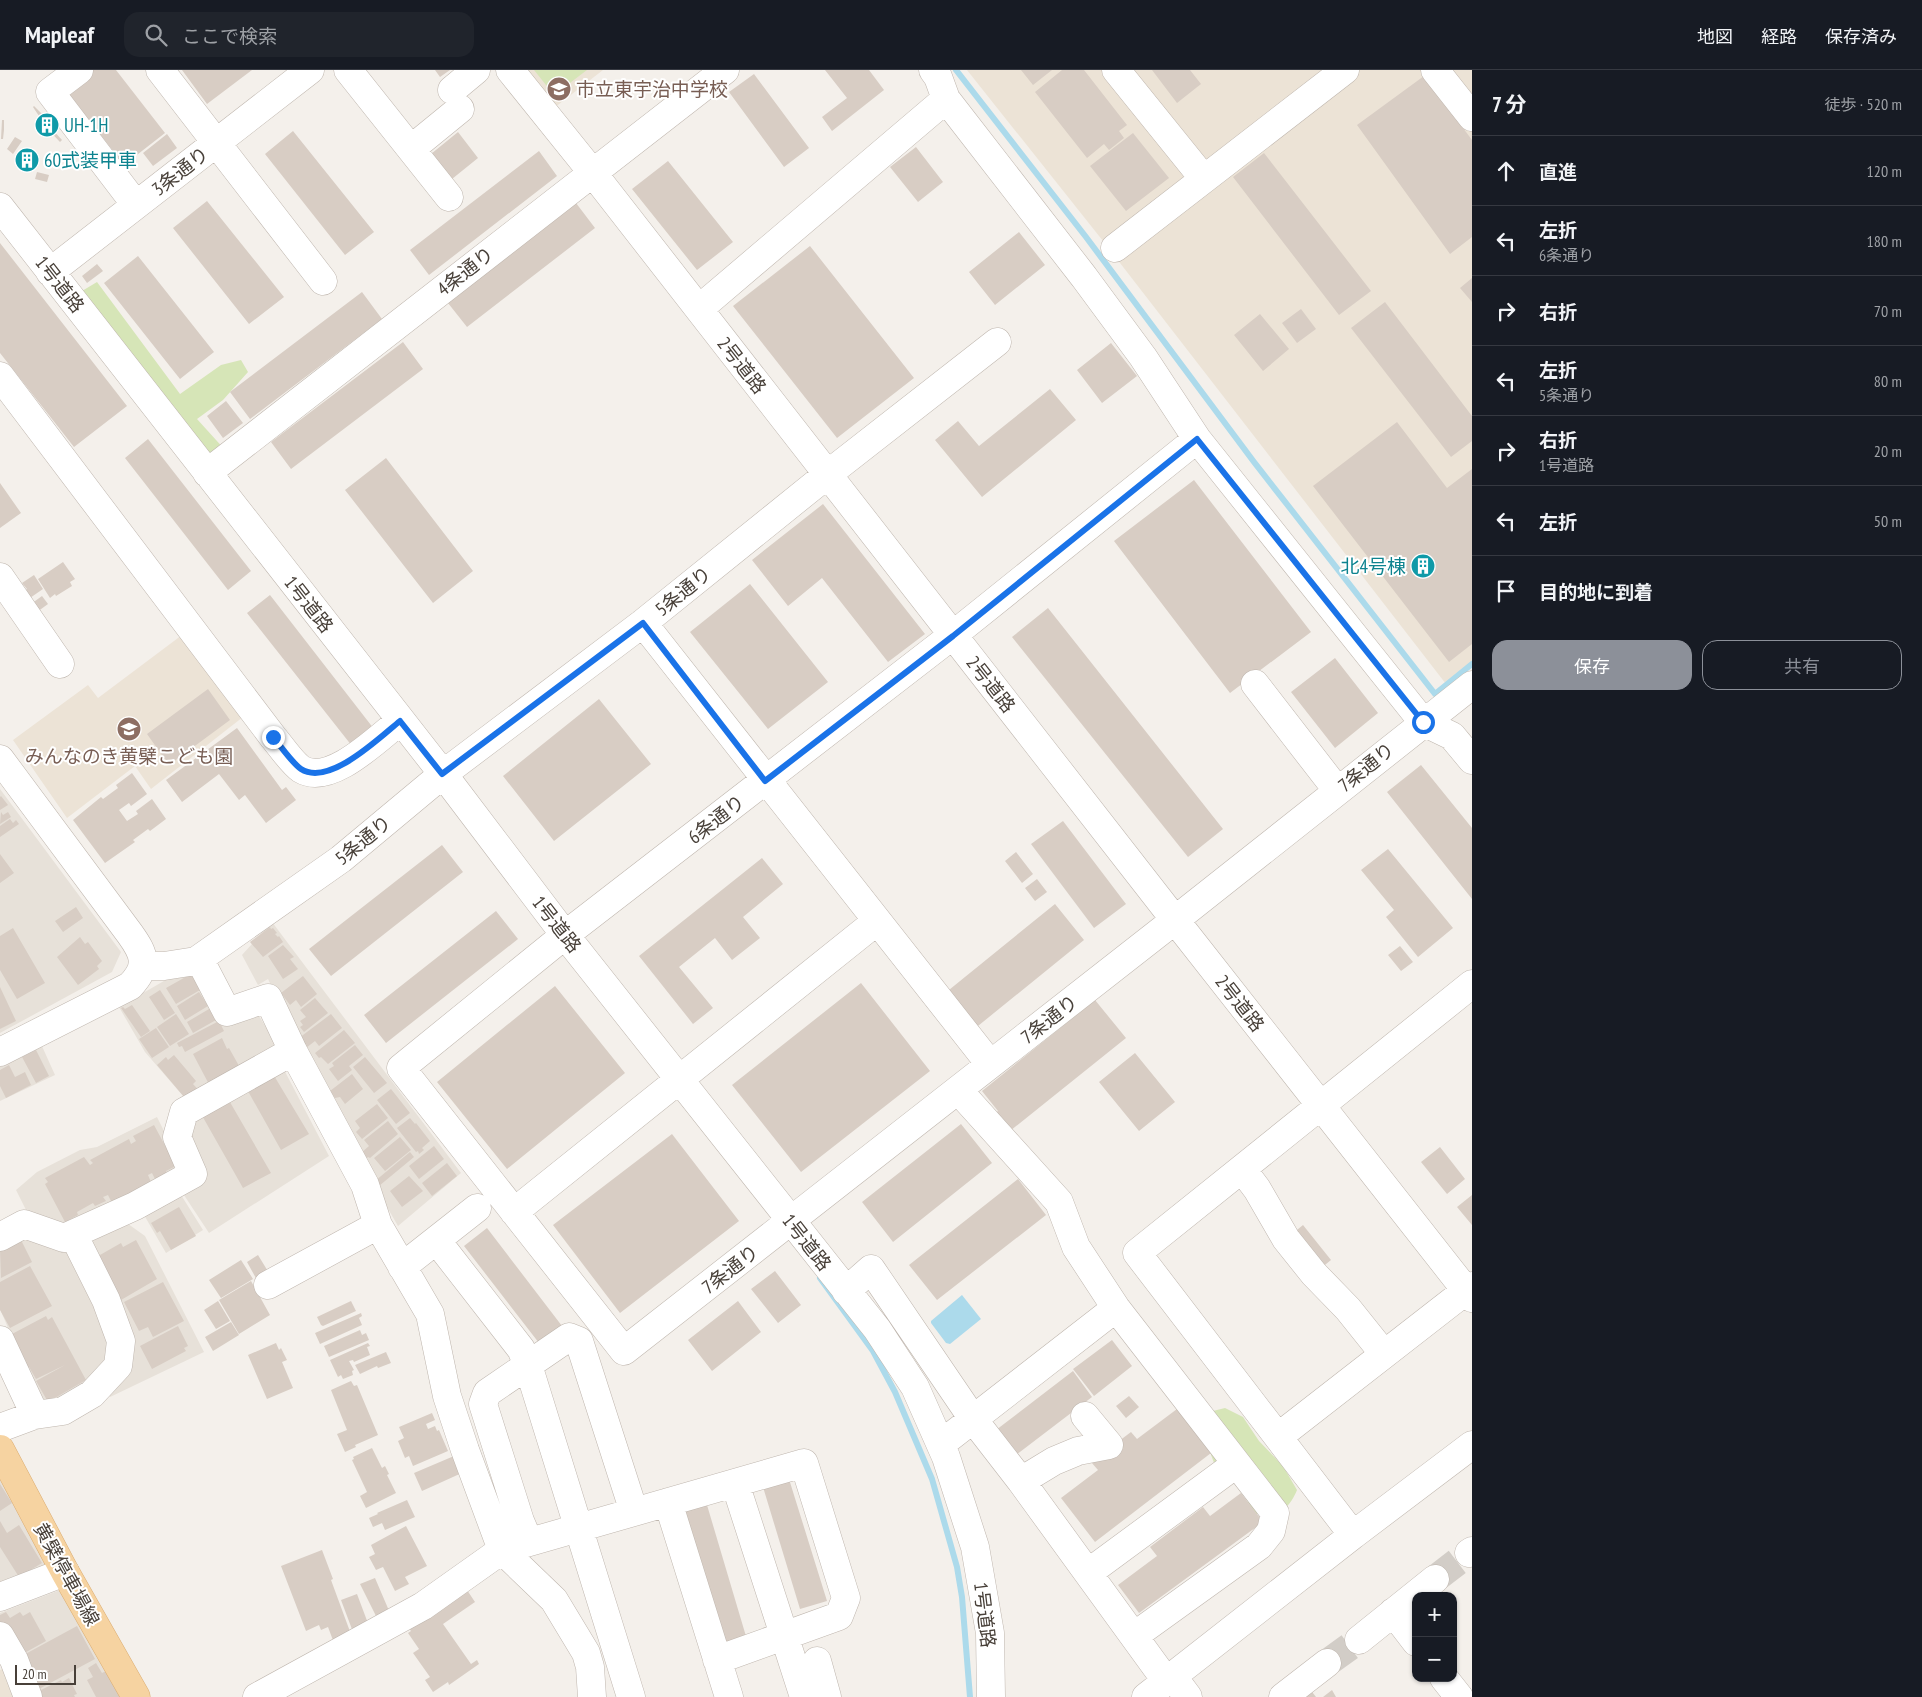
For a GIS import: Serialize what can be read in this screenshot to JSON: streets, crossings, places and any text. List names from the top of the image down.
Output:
{
  "streets": {
    "main road": ["黄檗停車場線"],
    "street": [
      "3条通り",
      "4条通り",
      "1号道路",
      "2号道路",
      "5条通り",
      "7条通り",
      "6条通り"
    ]
  },
  "crossings": [
    ["3条通り", "1号道路"],
    ["4条通り", "1号道路"],
    ["4条通り", "2号道路"],
    ["1号道路", "5条通り"],
    ["1号道路", "7条通り"],
    ["1号道路", "6条通り"],
    ["2号道路", "5条通り"],
    ["2号道路", "7条通り"],
    ["2号道路", "6条通り"],
    ["7条通り", "6条通り"]
  ],
  "places": {
    "school or university": ["市立東宇治中学校", "みんなのき黄檗こども園"],
    "building": ["UH-1H", "60式装甲車", "北4号棟"]
  },
  "scale_bar": "20 m",
  "page": {
    "header": "Mapleaf",
    "search": "ここで検索",
    "nav": ["地図", "経路", "保存済み"],
    "heading": ["7 分", "徒歩 · 520 m"],
    "list": [
      ["直進", "120 m"],
      ["左折", "6条通り", "180 m"],
      ["右折", "70 m"],
      ["左折", "5条通り", "80 m"],
      ["右折", "1号道路", "20 m"],
      ["左折", "50 m"],
      "目的地に到着"
    ],
    "buttons": ["保存", "共有"],
    "map_buttons": ["+", "−"],
    "scale": "20 m"
  }
}
